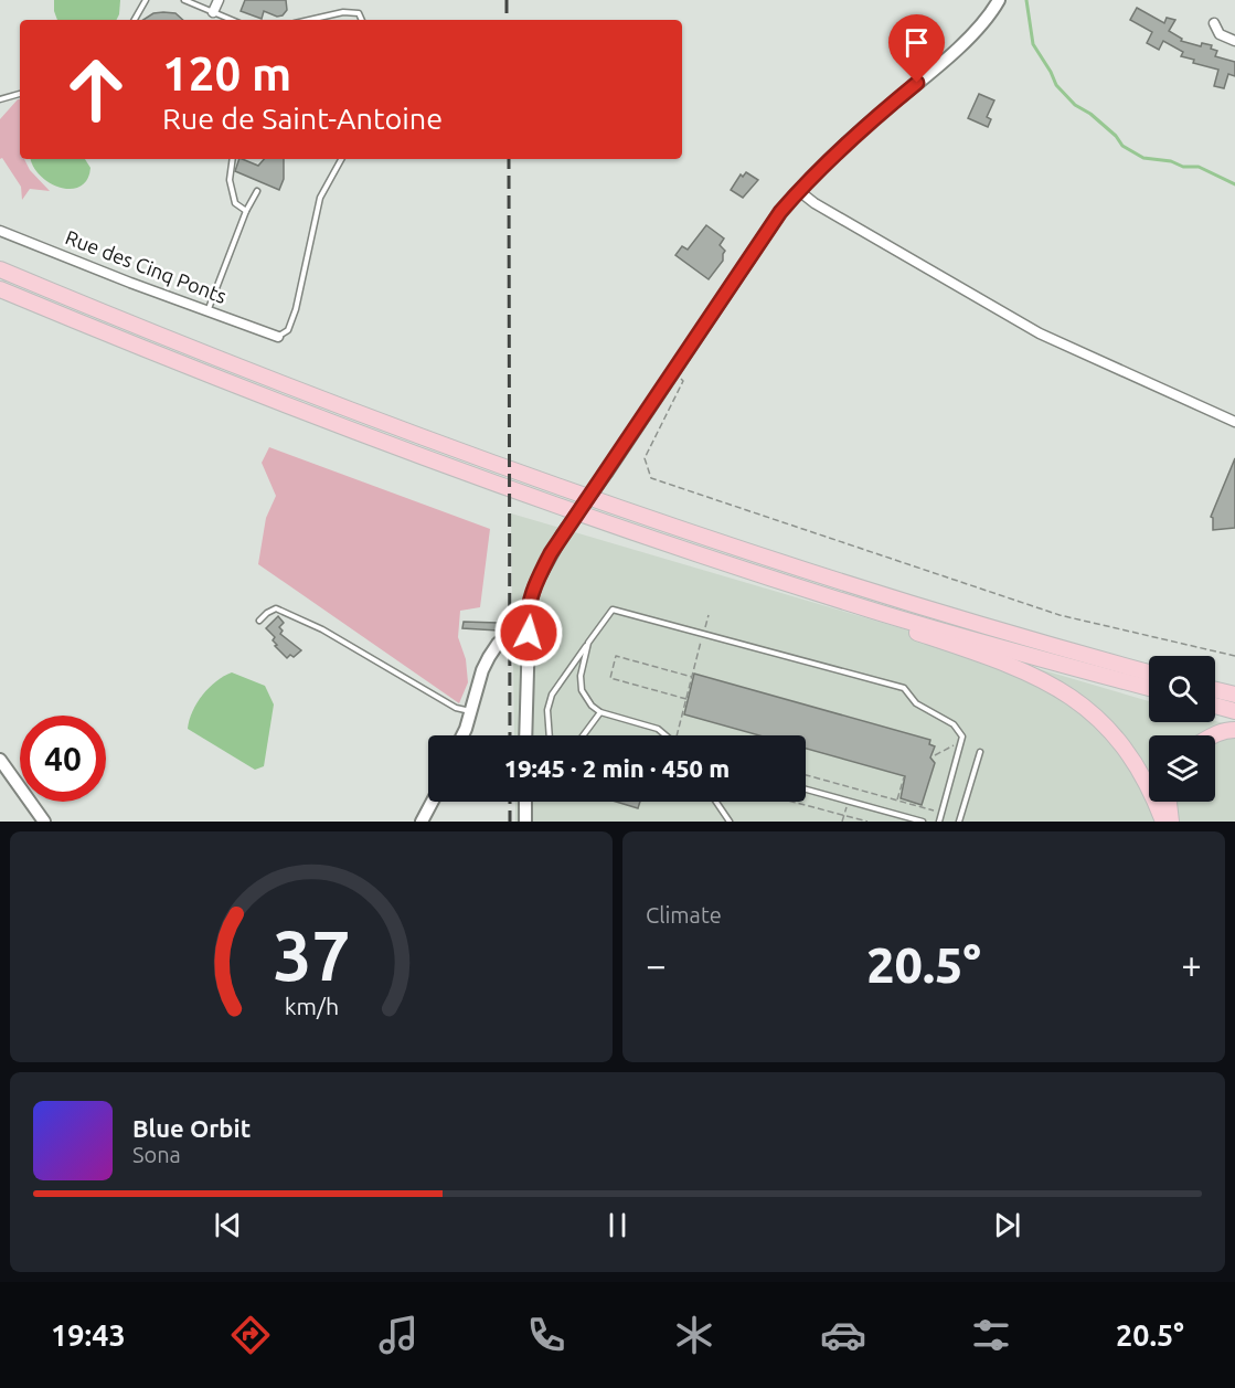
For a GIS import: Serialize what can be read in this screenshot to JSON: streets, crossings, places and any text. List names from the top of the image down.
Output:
{
  "streets": {
    "street": ["Rue des Cinq Ponts"]
  },
  "page": {
    "turn": ["120 m", "Rue de Saint-Antoine"],
    "limit": "40",
    "trip": "19:45 · 2 min · 450 m",
    "tile": "Climate",
    "heat": ["−", "20.5°", "+"],
    "song": ["Blue Orbit", "Sona"],
    "tabs": ["19:43", "20.5°"],
    "gauge": ["37", "km/h"]
  }
}
